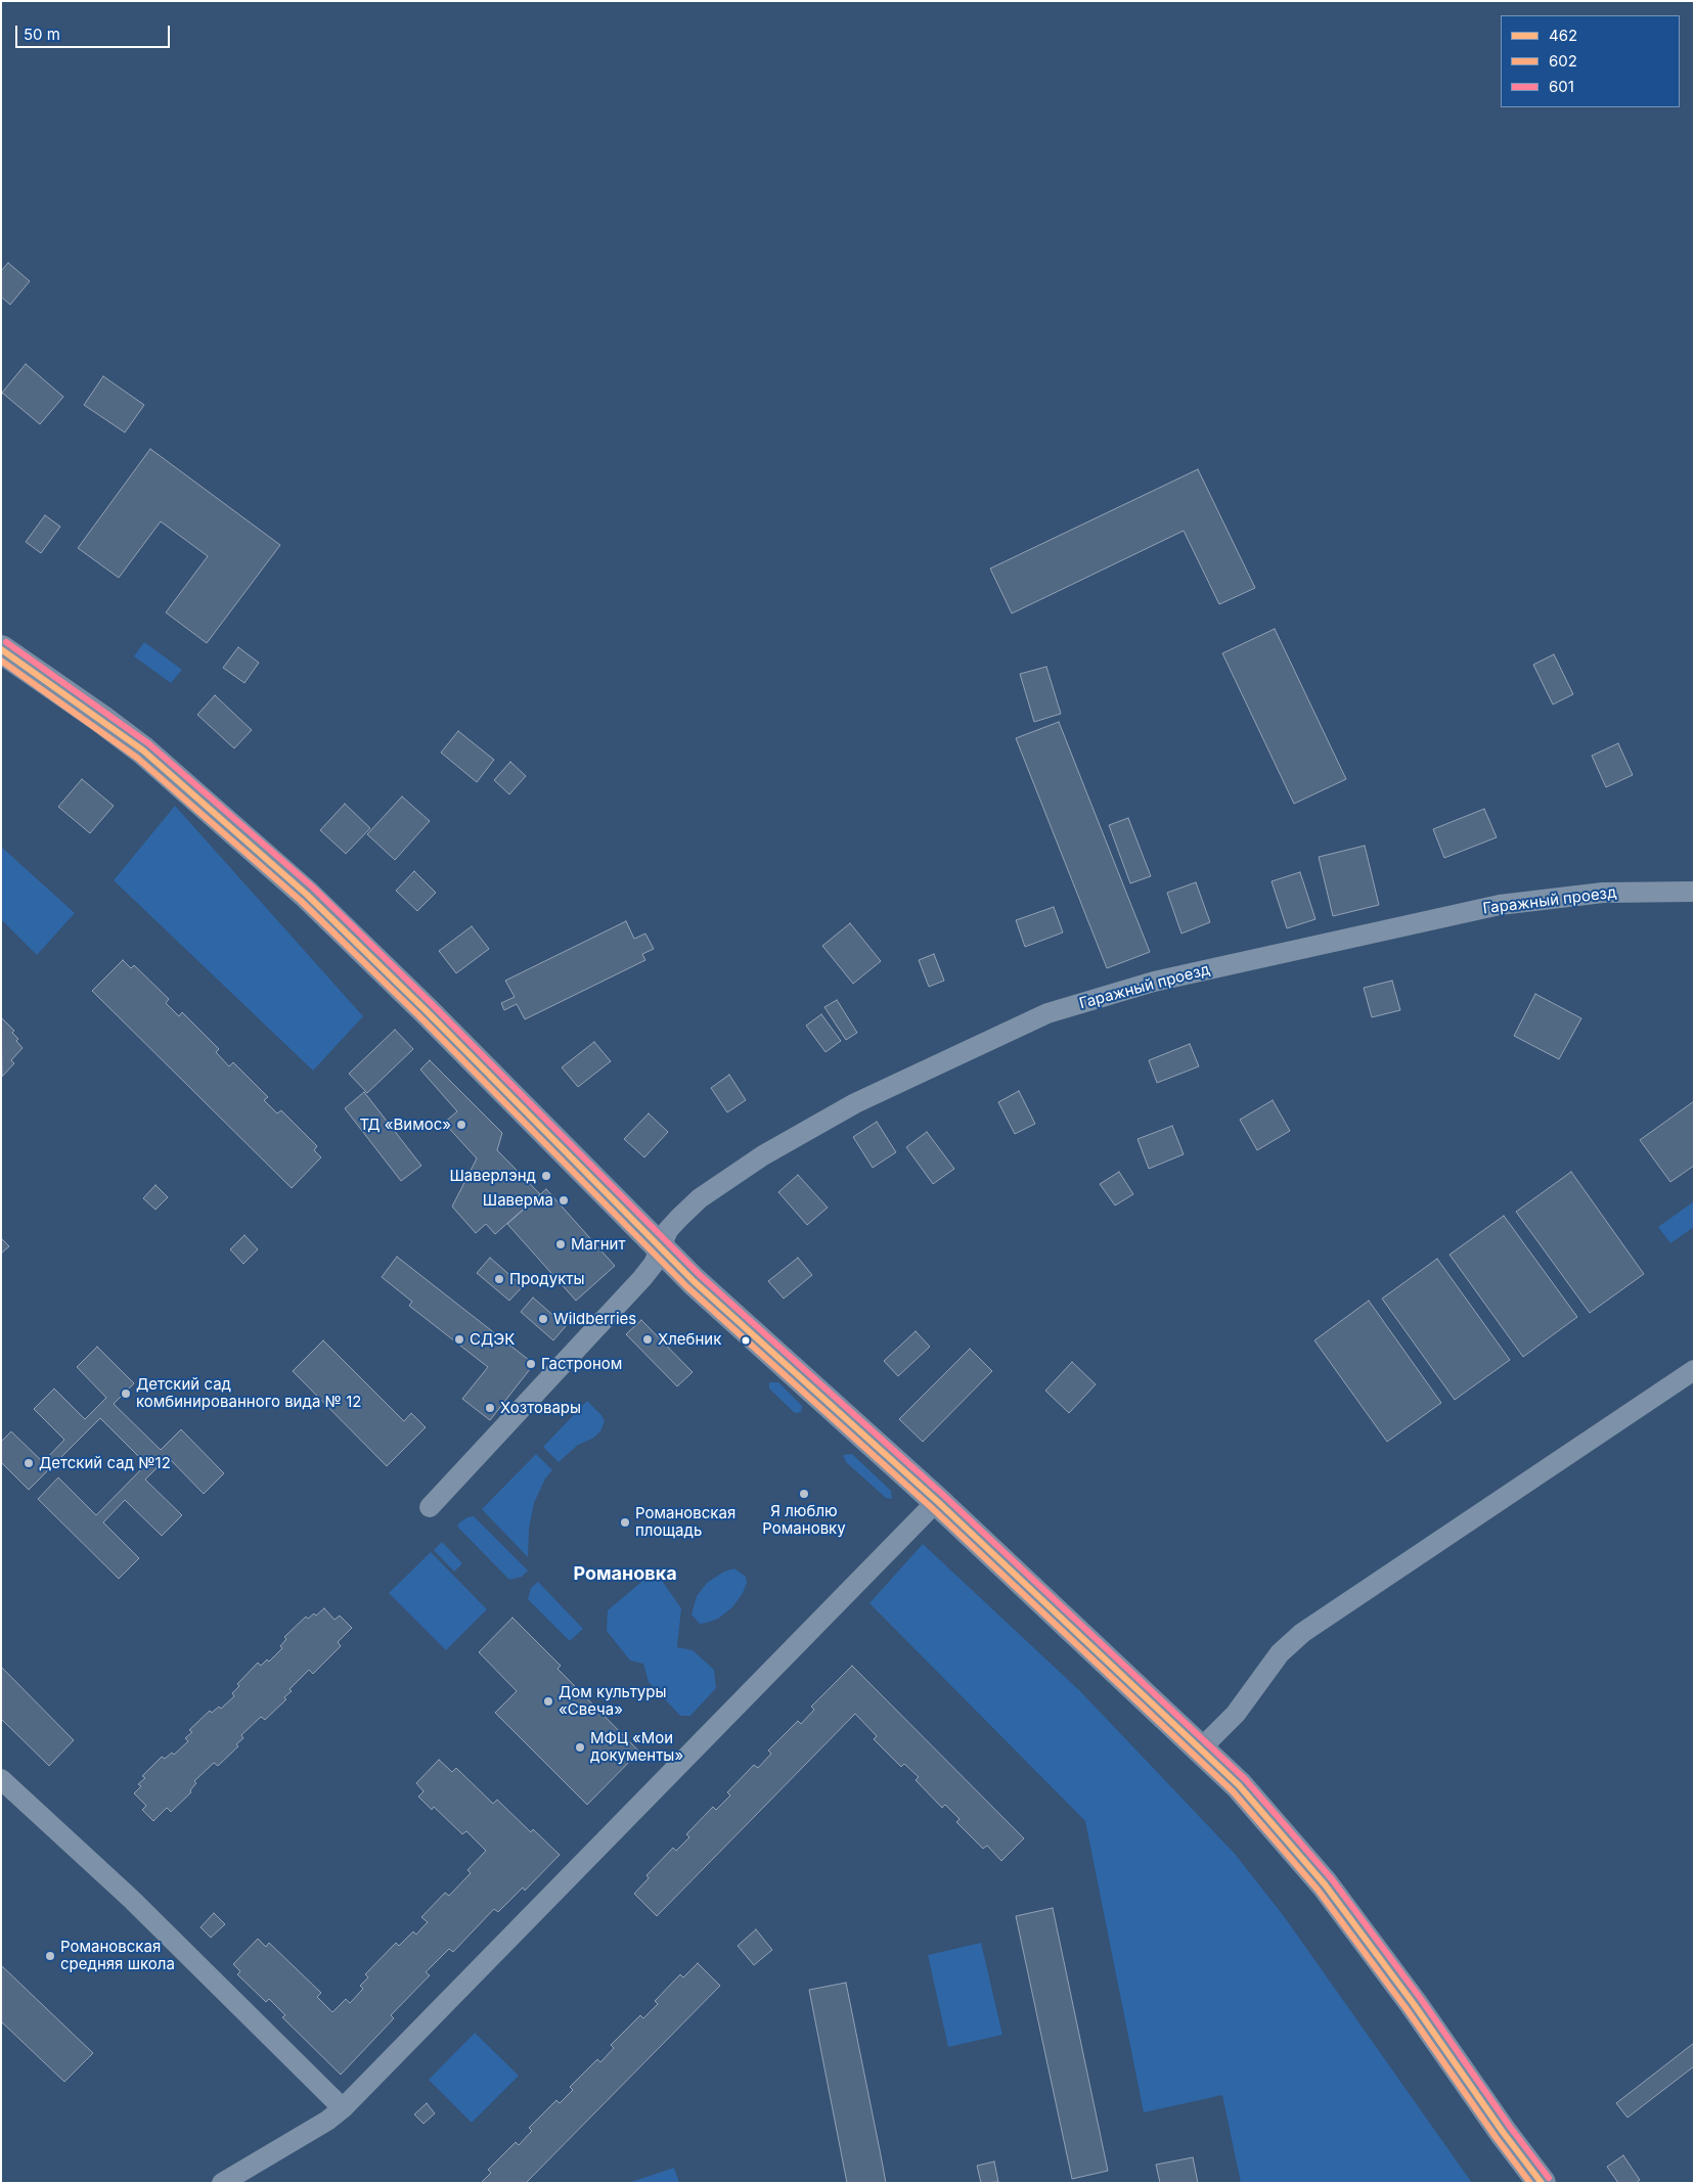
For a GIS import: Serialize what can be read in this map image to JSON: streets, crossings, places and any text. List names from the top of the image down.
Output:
{
  "streets": {
    "street": ["Гаражный проезд"]
  },
  "districts": ["Романовка"],
  "places": [
    "ТД «Вимос»",
    "Шаверлэнд",
    "Шаверма",
    "Магнит",
    "Продукты",
    "Wildberries",
    "СДЭК",
    "Хлебник",
    "Гастроном",
    "Детский сад комбинированного вида № 12",
    "Хозтовары",
    "Детский сад №12",
    "Я люблю Романовку",
    "Романовская площадь",
    "Дом культуры «Свеча»",
    "МФЦ «Мои документы»",
    "Романовская средняя школа"
  ],
  "lines": ["transit line 601", "transit line 462", "transit line 602"],
  "legend": ["462", "602", "601"],
  "scale_bar": "50 m"
}
